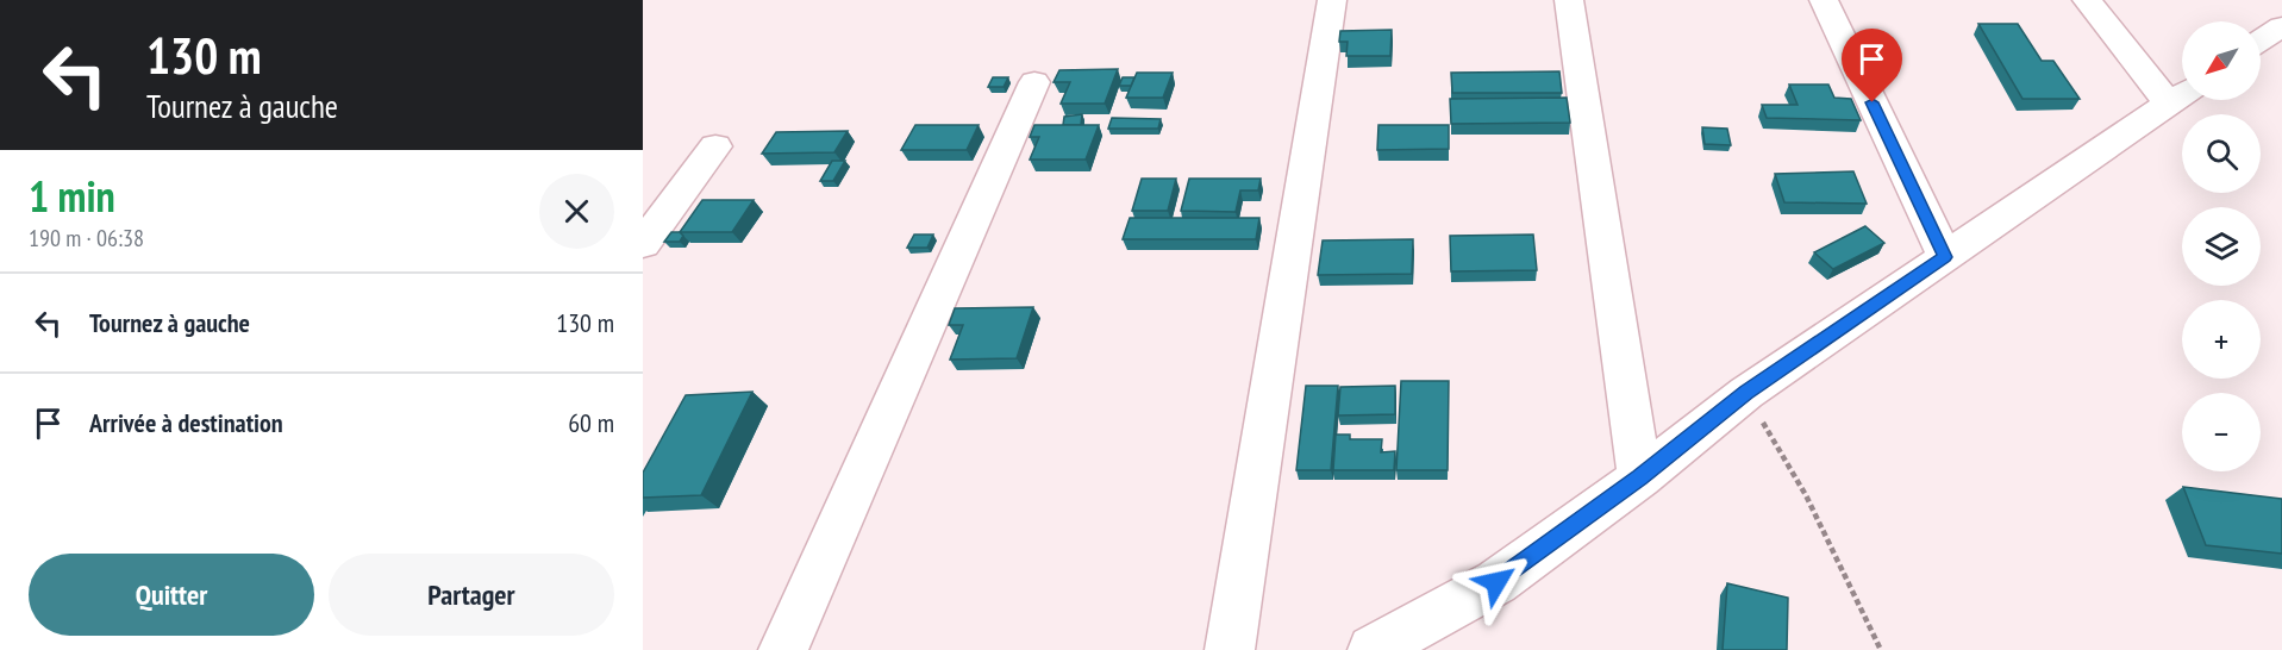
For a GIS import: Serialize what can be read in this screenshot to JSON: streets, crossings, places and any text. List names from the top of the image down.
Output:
{
  "north": "bottom left",
  "page": {
    "turn": ["130 m", "Tournez à gauche"],
    "map_buttons": ["+", "−"],
    "heading": ["1 min", "190 m · 06:38"],
    "list": [
      {
        "name": "Tournez à gauche",
        "value": "130 m"
      },
      {
        "name": "Arrivée à destination",
        "value": "60 m"
      }
    ],
    "buttons": ["Quitter", "Partager"]
  }
}
